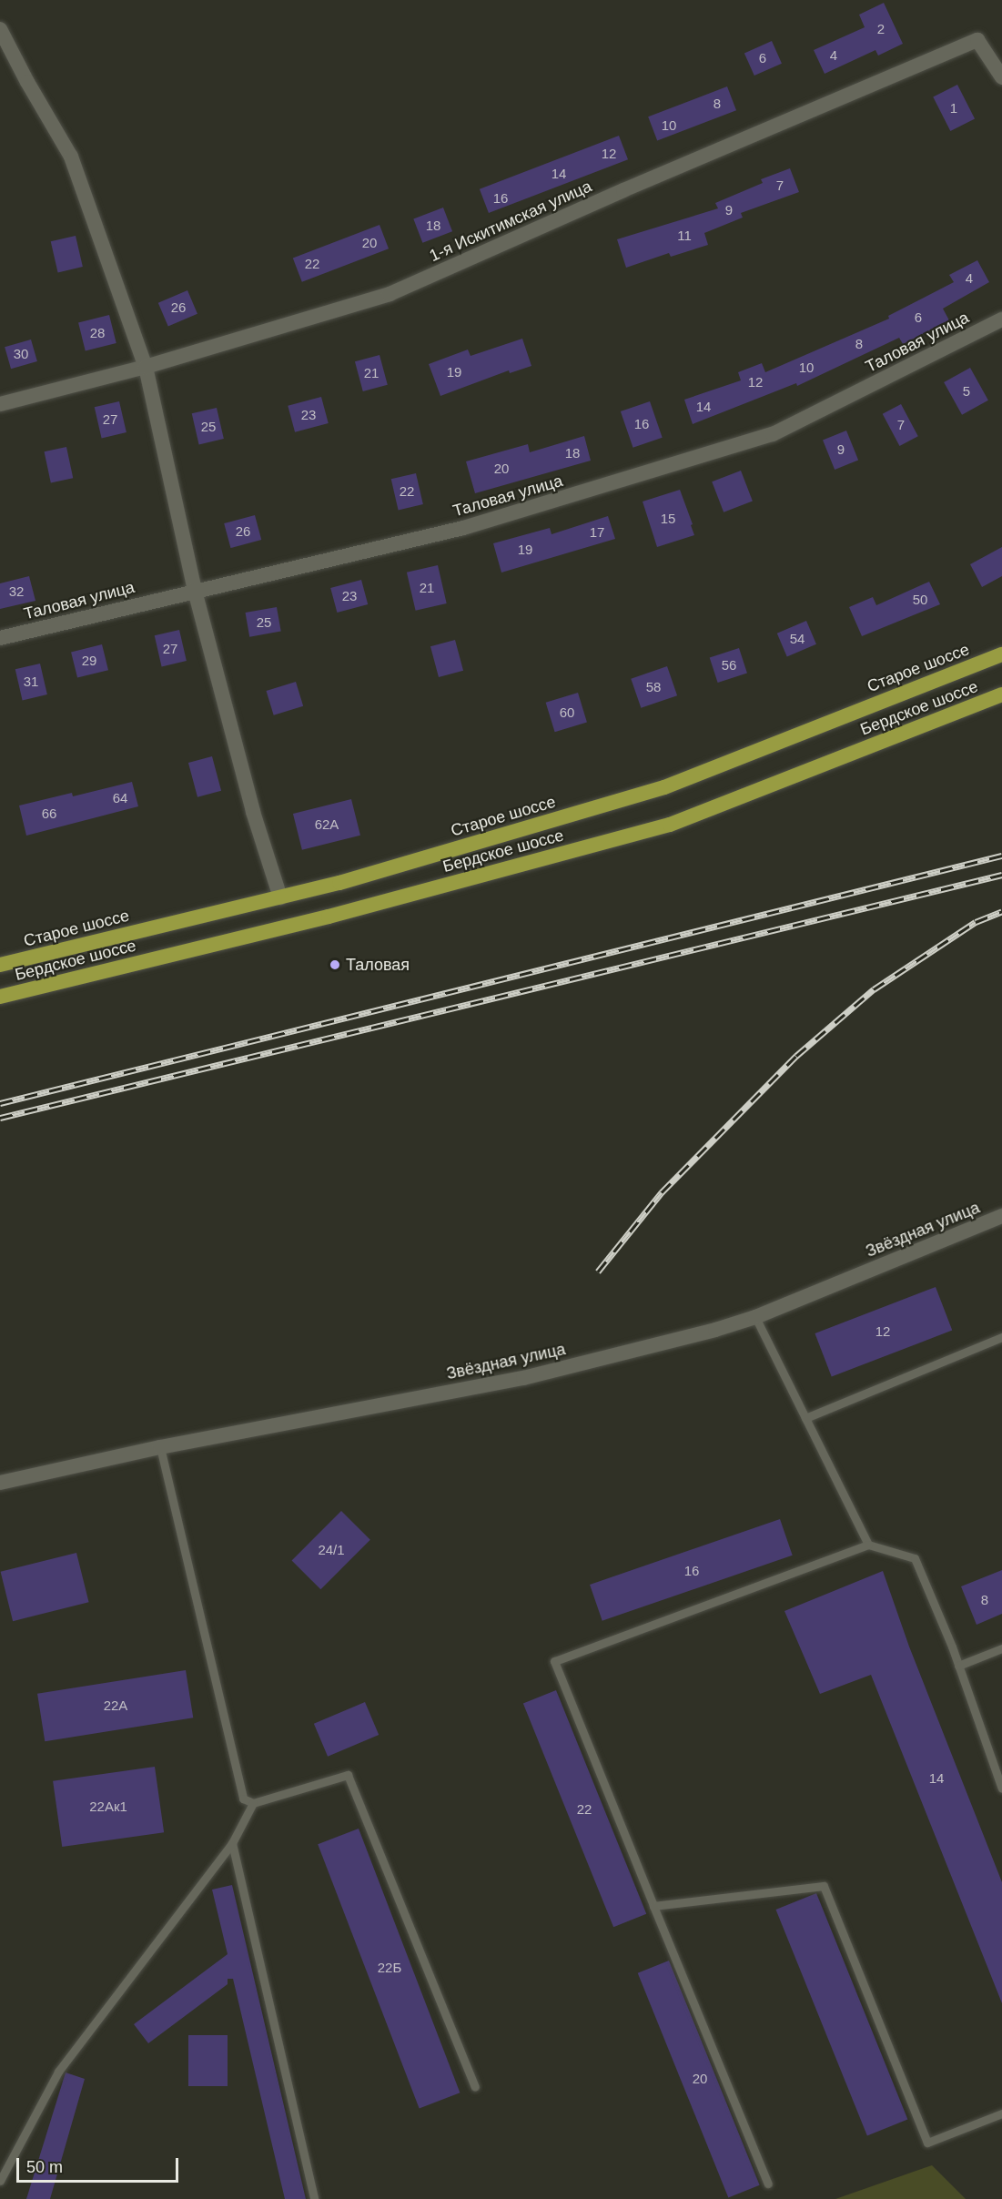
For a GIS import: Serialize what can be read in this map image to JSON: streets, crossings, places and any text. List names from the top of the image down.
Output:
{
  "streets": {
    "highway": ["Старое шоссе", "Бердское шоссе"],
    "street": ["1-я Искитимская улица", "Таловая улица", "Звёздная улица"]
  },
  "places": ["Таловая"],
  "house_numbers": [
    "2",
    "4",
    "6",
    "8",
    "1",
    "10",
    "12",
    "14",
    "7",
    "16",
    "9",
    "18",
    "11",
    "20",
    "22",
    "4",
    "26",
    "6",
    "28",
    "8",
    "30",
    "10",
    "19",
    "21",
    "12",
    "5",
    "14",
    "23",
    "27",
    "16",
    "7",
    "25",
    "9",
    "18",
    "20",
    "22",
    "15",
    "26",
    "17",
    "19",
    "21",
    "32",
    "23",
    "50",
    "25",
    "54",
    "27",
    "29",
    "56",
    "31",
    "58",
    "60",
    "64",
    "66",
    "62А",
    "12",
    "24/1",
    "16",
    "8",
    "22А",
    "14",
    "22Ак1",
    "22",
    "22Б",
    "20"
  ],
  "scale_bar": "50 m"
}
